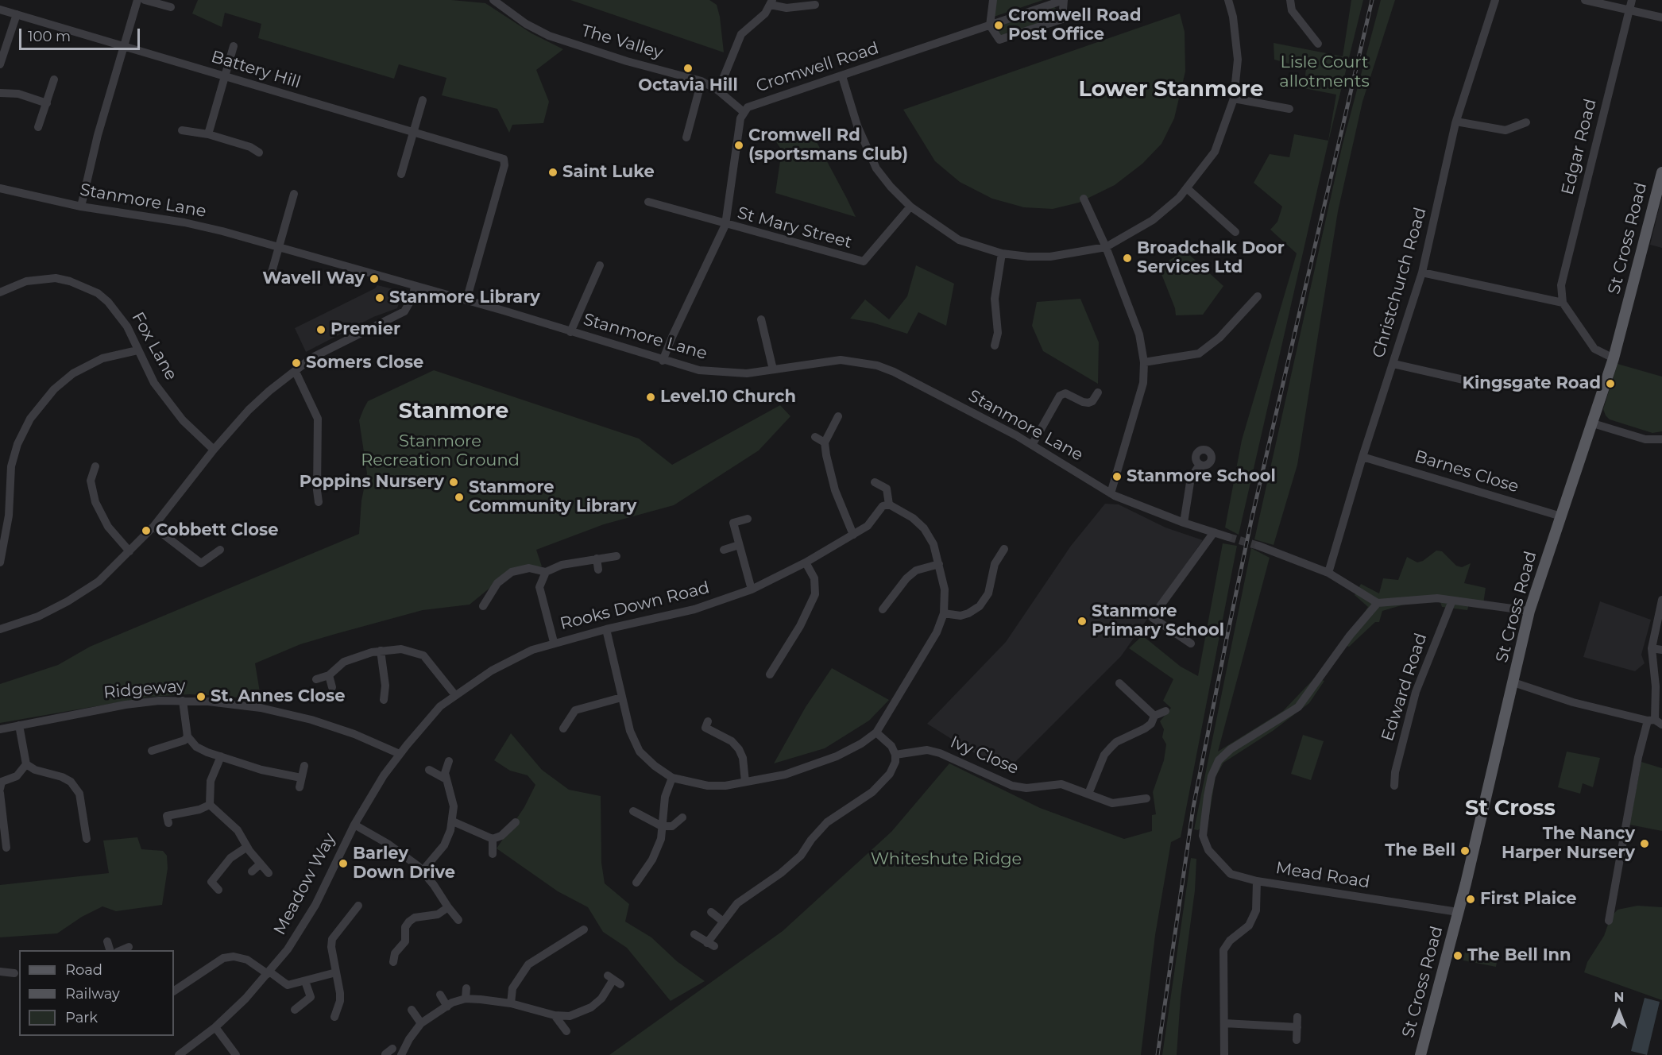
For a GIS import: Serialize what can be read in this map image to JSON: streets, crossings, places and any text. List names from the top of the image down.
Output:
{
  "streets": {
    "main road": ["St Cross Road"],
    "street": [
      "The Valley",
      "Cromwell Road",
      "Battery Hill",
      "Edgar Road",
      "Stanmore Lane",
      "St Mary Street",
      "Christchurch Road",
      "Fox Lane",
      "Barnes Close",
      "Rooks Down Road",
      "Edward Road",
      "Ridgeway",
      "Ivy Close",
      "Mead Road",
      "Meadow Way"
    ]
  },
  "crossings": [
    ["The Valley", "Cromwell Road"],
    ["Cromwell Road", "Stanmore Lane"],
    ["Cromwell Road", "St Mary Street"],
    ["Battery Hill", "Stanmore Lane"],
    ["St Cross Road", "Barnes Close"],
    ["St Cross Road", "Mead Road"],
    ["Christchurch Road", "Barnes Close"],
    ["Rooks Down Road", "Ridgeway"],
    ["Rooks Down Road", "Meadow Way"],
    ["Ridgeway", "Meadow Way"]
  ],
  "districts": ["Lower Stanmore", "Stanmore", "St Cross"],
  "parks": ["Lisle Court allotments", "Stanmore Recreation Ground", "Whiteshute Ridge"],
  "places": [
    "Cromwell Road Post Office",
    "Octavia Hill",
    "Cromwell Rd (sportsmans Club)",
    "Saint Luke",
    "Broadchalk Door Services Ltd",
    "Wavell Way",
    "Stanmore Library",
    "Premier",
    "Somers Close",
    "Kingsgate Road",
    "Level.10 Church",
    "Stanmore School",
    "Poppins Nursery",
    "Stanmore Community Library",
    "Cobbett Close",
    "Stanmore Primary School",
    "St. Annes Close",
    "The Nancy Harper Nursery",
    "The Bell",
    "Barley Down Drive",
    "First Plaice",
    "The Bell Inn"
  ],
  "legend": ["Road", "Railway", "Park"],
  "scale_bar": "100 m",
  "north": "top"
}
